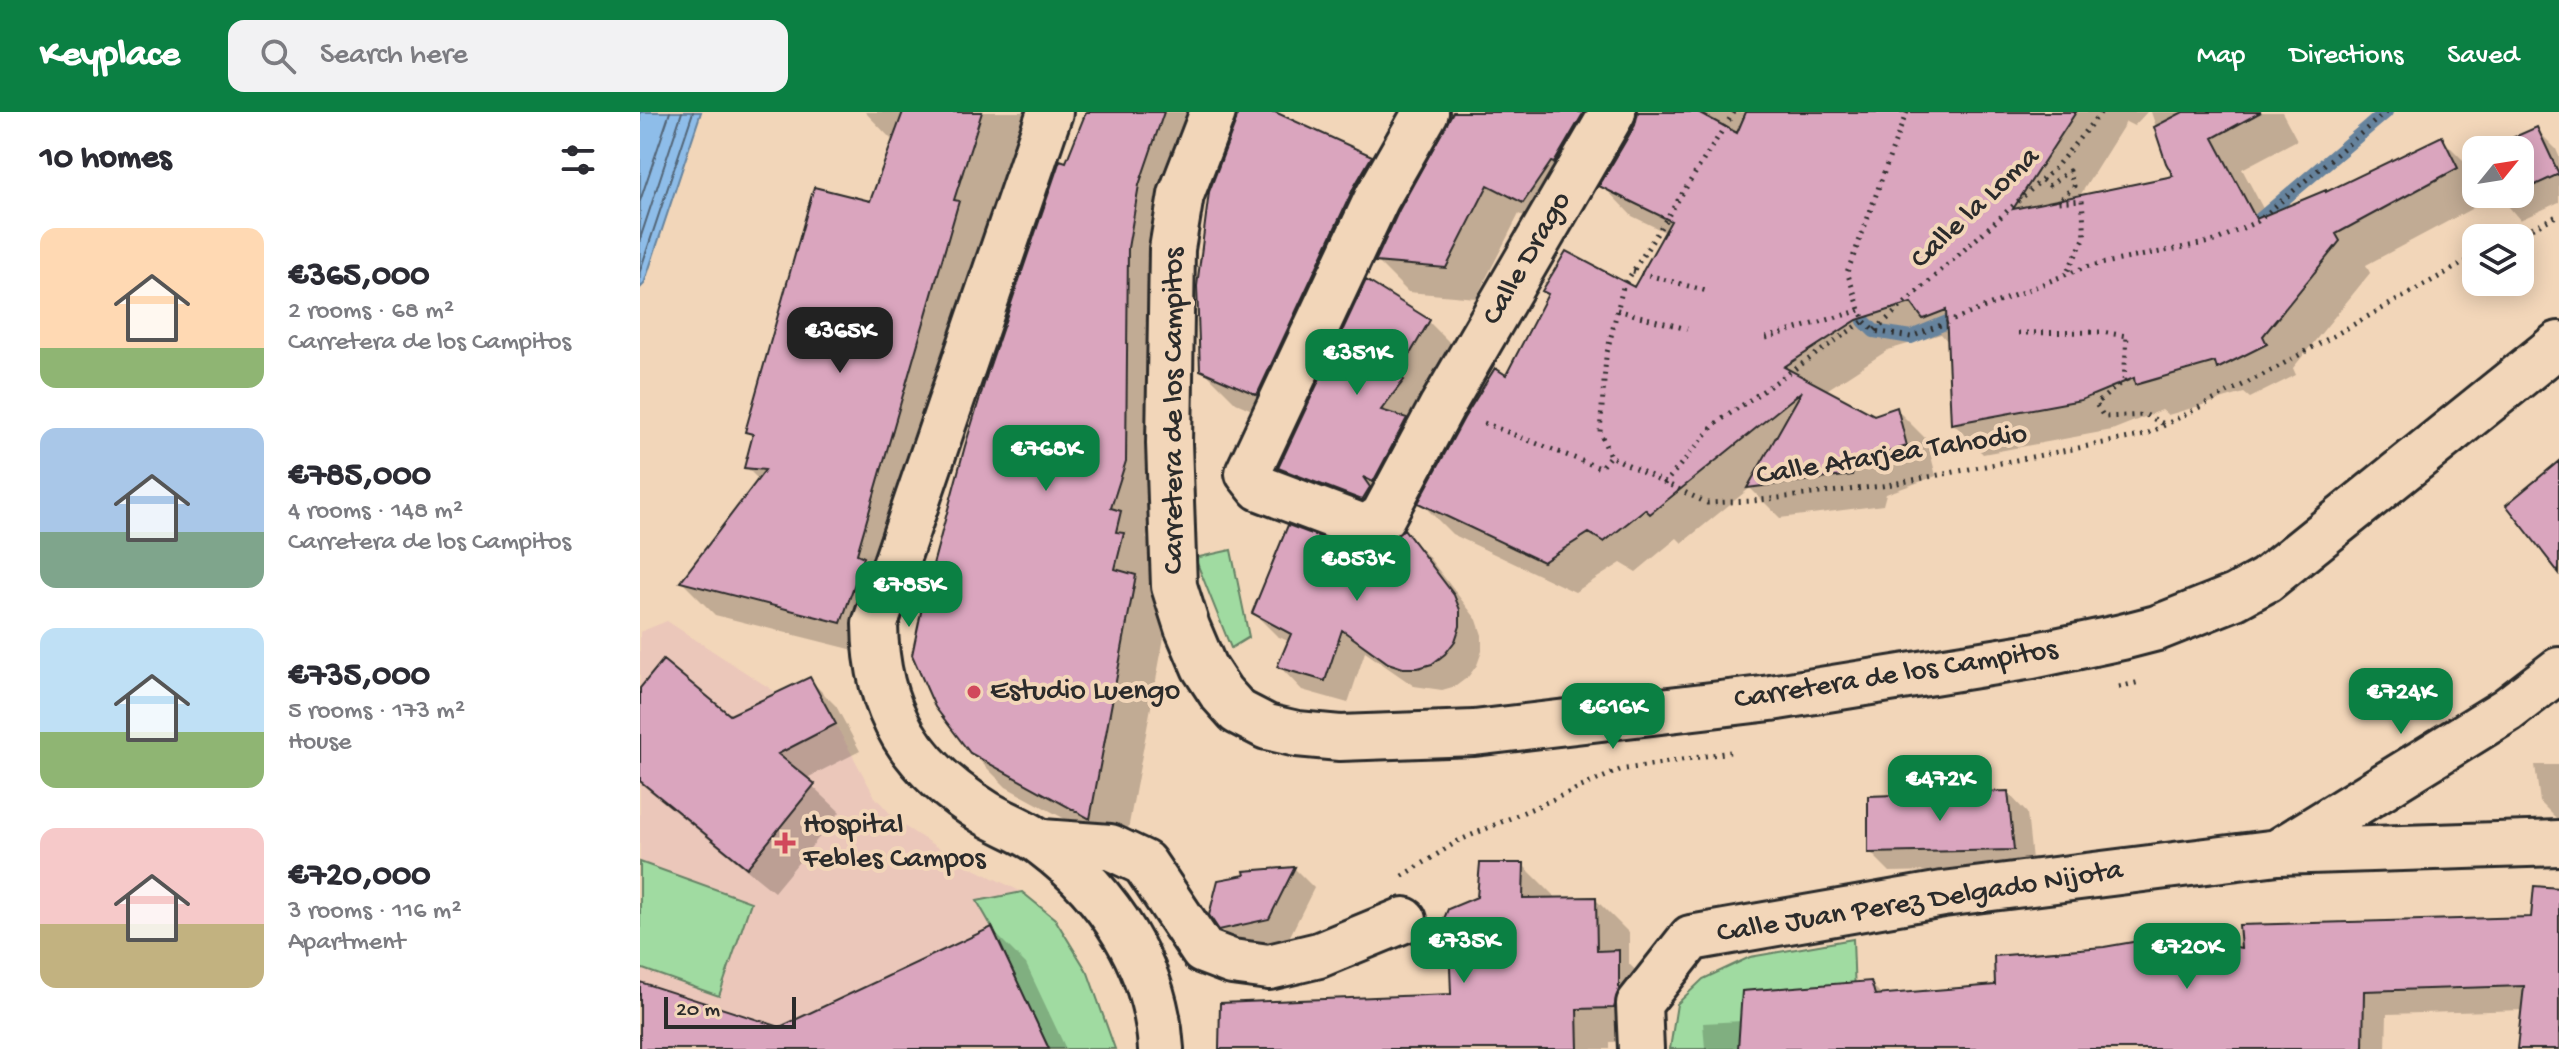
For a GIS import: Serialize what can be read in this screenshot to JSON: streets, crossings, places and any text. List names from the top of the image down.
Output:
{
  "streets": {
    "main road": ["Calle Drago", "Carretera de los Campitos", "Calle Juan Perez Delgado Nijota"],
    "path": ["Calle la Loma", "Calle Atarjea Tahodio"]
  },
  "places": {
    "other": ["Estudio Luengo"],
    "health": ["Hospital Febles Campos"]
  },
  "scale_bar": "20 m",
  "north": "top right",
  "page": {
    "header": "Keyplace",
    "search": "Search here",
    "nav": ["Map", "Directions", "Saved"],
    "heading": "10 homes",
    "list": [
      {
        "name": "€365,000",
        "note": "2 rooms · 68 m² · Carretera de los Campitos"
      },
      {
        "name": "€785,000",
        "note": "4 rooms · 148 m² · Carretera de los Campitos"
      },
      {
        "name": "€735,000",
        "note": "5 rooms · 173 m² · House"
      },
      {
        "name": "€720,000",
        "note": "3 rooms · 116 m² · Apartment"
      }
    ],
    "price": [
      "€365K",
      "€351K",
      "€768K",
      "€853K",
      "€785K",
      "€724K",
      "€616K",
      "€472K",
      "€735K",
      "€720K"
    ],
    "scale": "20 m"
  }
}
